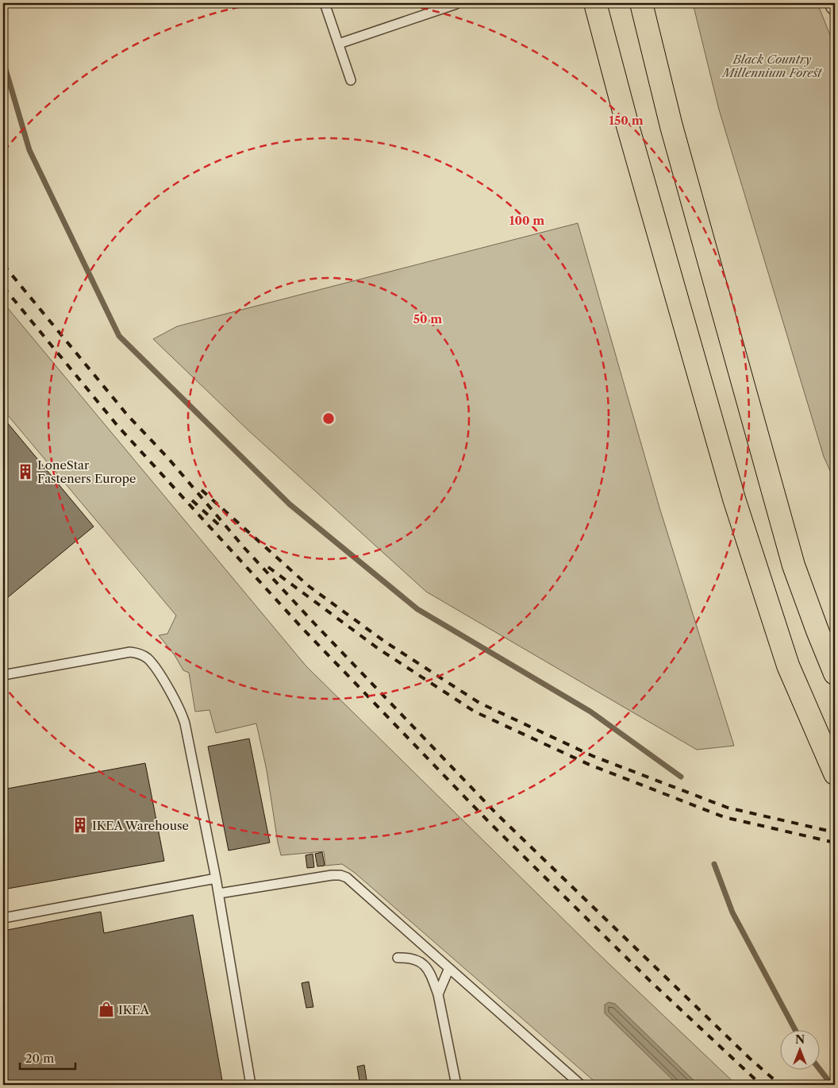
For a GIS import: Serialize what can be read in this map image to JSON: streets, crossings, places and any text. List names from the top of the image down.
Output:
{
  "parks": ["Black Country Millennium Forest"],
  "places": {
    "building": ["LoneStar Fasteners Europe", "IKEA Warehouse"],
    "shop": ["IKEA"]
  },
  "scale_bar": "20 m",
  "north": "top",
  "rings": ["150 m", "100 m", "50 m"]
}
